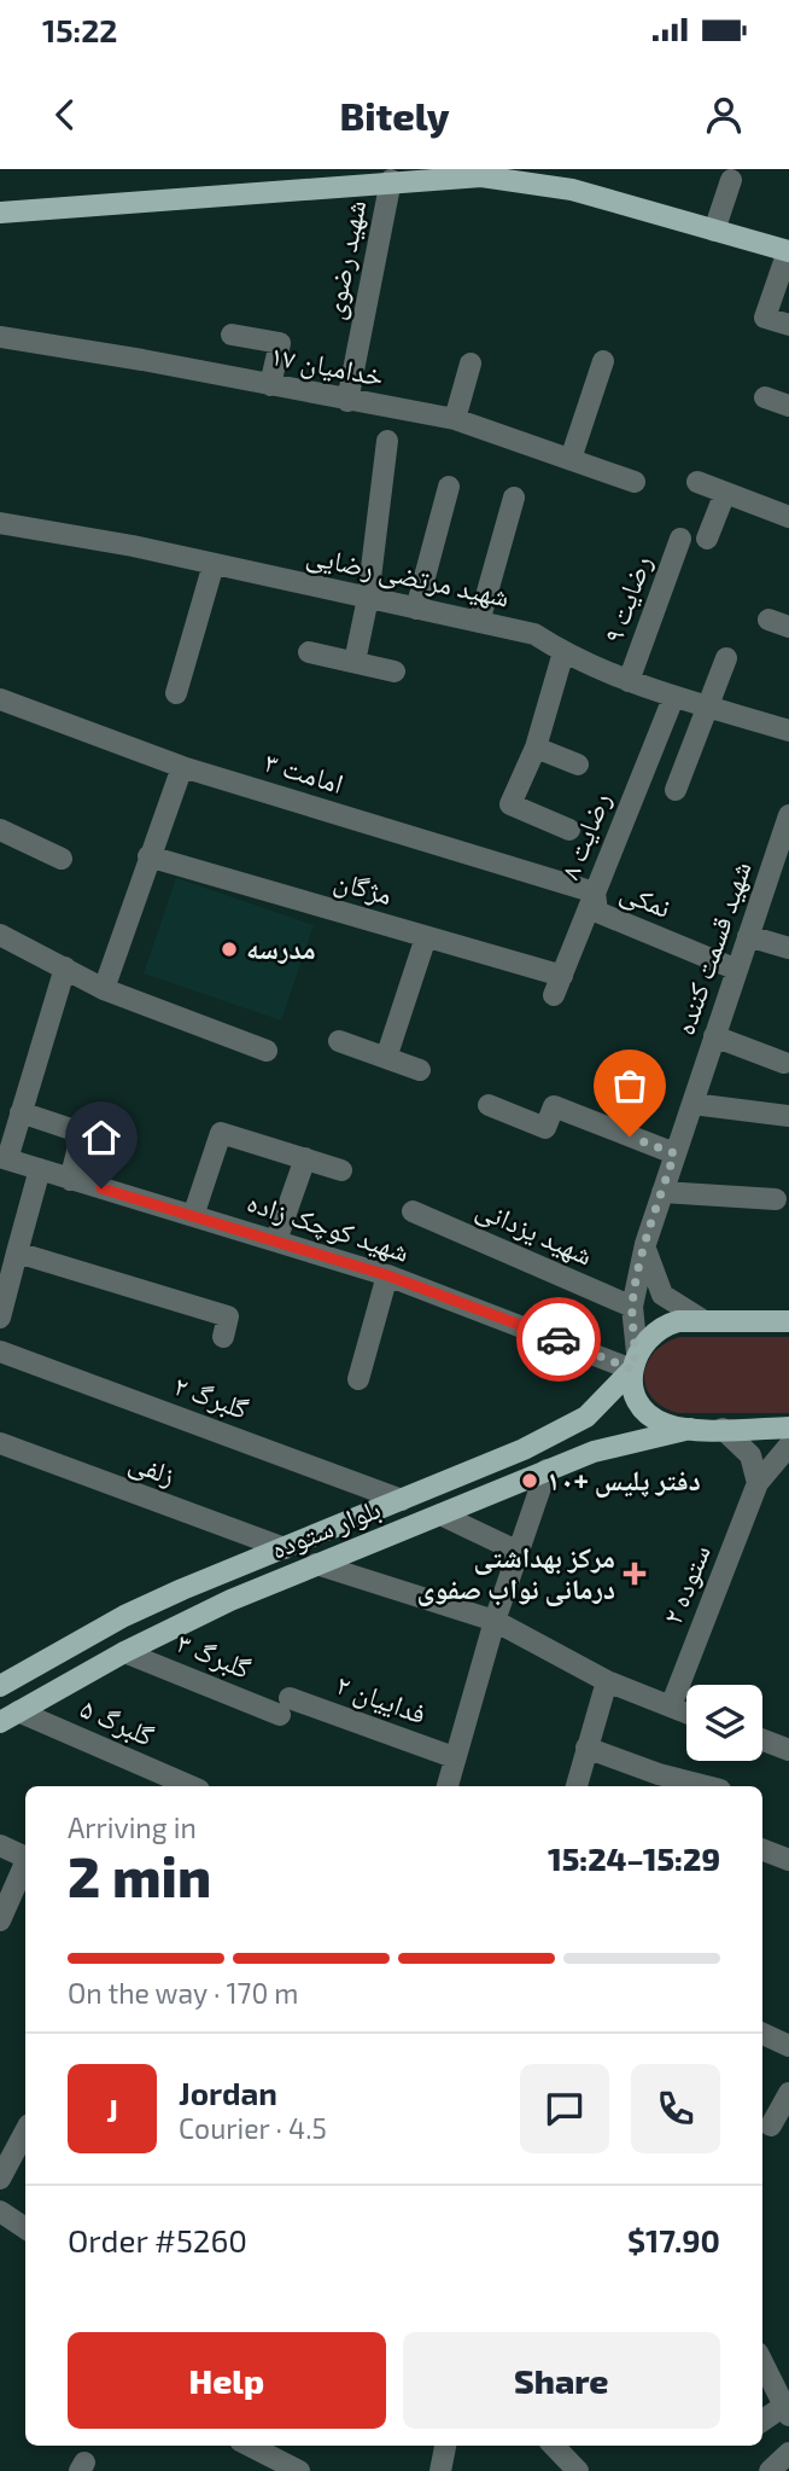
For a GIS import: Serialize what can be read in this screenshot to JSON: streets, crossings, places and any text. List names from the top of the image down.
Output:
{
  "streets": {
    "main road": ["بلوار ستوده"],
    "street": [
      "شهید رضوی",
      "خدامیان ۱۷",
      "شهید مرتضی رضایی",
      "رضایت ۹",
      "امامت ۳",
      "رضایت ۸",
      "مژگان",
      "نمکی",
      "شهید قسمت کننده",
      "شهید کوچک زاده",
      "شهید یزدانی",
      "گلبرگ ۲",
      "زلفی",
      "ستوده ۲",
      "گلبرگ ۳",
      "فداییان ۲",
      "گلبرگ ۵"
    ]
  },
  "crossings": [
    ["شهید رضوی", "خدامیان ۱۷"],
    ["شهید مرتضی رضایی", "رضایت ۹"],
    ["شهید مرتضی رضایی", "رضایت ۸"],
    ["امامت ۳", "رضایت ۸"],
    ["امامت ۳", "نمکی"],
    ["رضایت ۸", "مژگان"],
    ["رضایت ۸", "نمکی"],
    ["نمکی", "شهید قسمت کننده"],
    ["شهید قسمت کننده", "شهید کوچک زاده"],
    ["شهید قسمت کننده", "شهید یزدانی"],
    ["شهید قسمت کننده", "بلوار ستوده"],
    ["شهید کوچک زاده", "بلوار ستوده"],
    ["گلبرگ ۲", "بلوار ستوده"],
    ["زلفی", "بلوار ستوده"],
    ["بلوار ستوده", "گلبرگ ۳"],
    ["بلوار ستوده", "گلبرگ ۵"],
    ["گلبرگ ۳", "فداییان ۲"]
  ],
  "places": {
    "other": ["مدرسه", "دفتر پلیس +۱۰"],
    "health": ["مرکز بهداشتی درمانی نواب صفوی"]
  },
  "page": {
    "status": "15:22",
    "header": "Bitely",
    "heading": ["2 min", "Arriving in", "15:24–15:29"],
    "panel": [
      "Jordan",
      "Courier · 4.5",
      "Order #5260",
      "$17.90"
    ],
    "bar": "On the way · 170 m",
    "round": "J",
    "buttons": ["Help", "Share"]
  }
}
